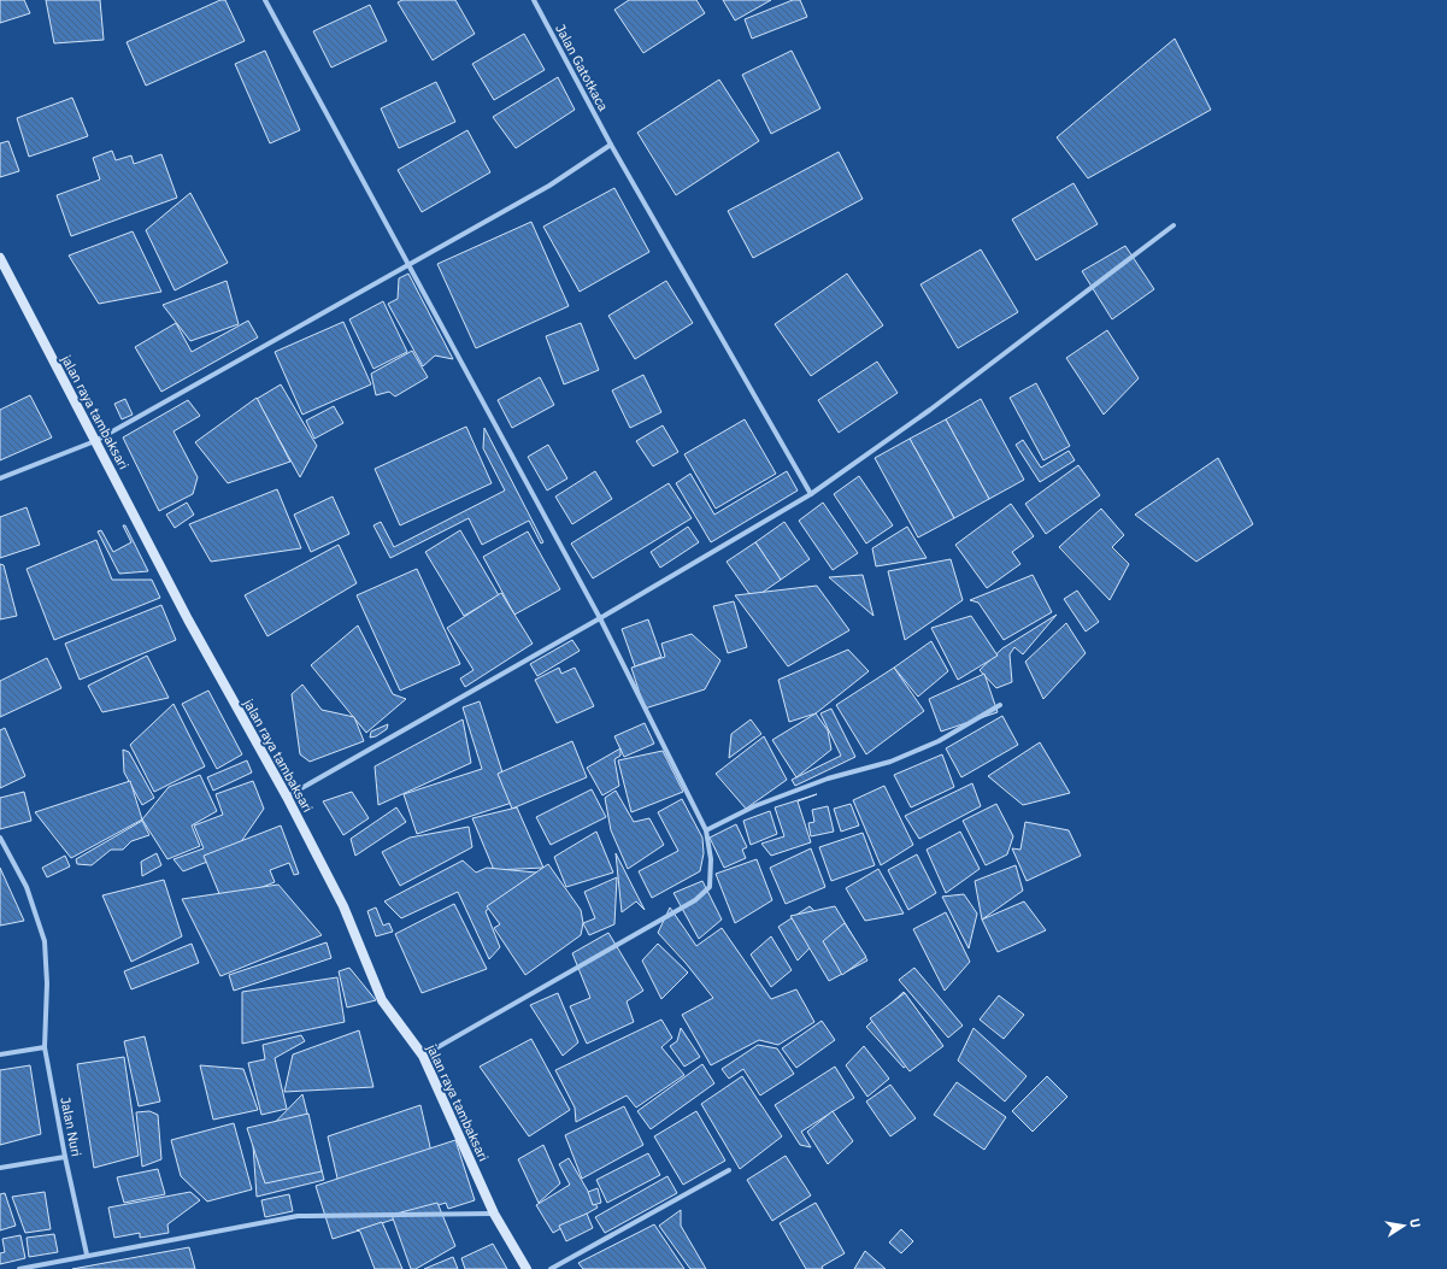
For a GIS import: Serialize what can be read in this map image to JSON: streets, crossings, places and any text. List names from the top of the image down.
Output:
{
  "streets": {
    "street": ["Jalan Gatotkaca", "jalan raya tambaksari", "Jalan Nuri"]
  },
  "north": "right"
}
